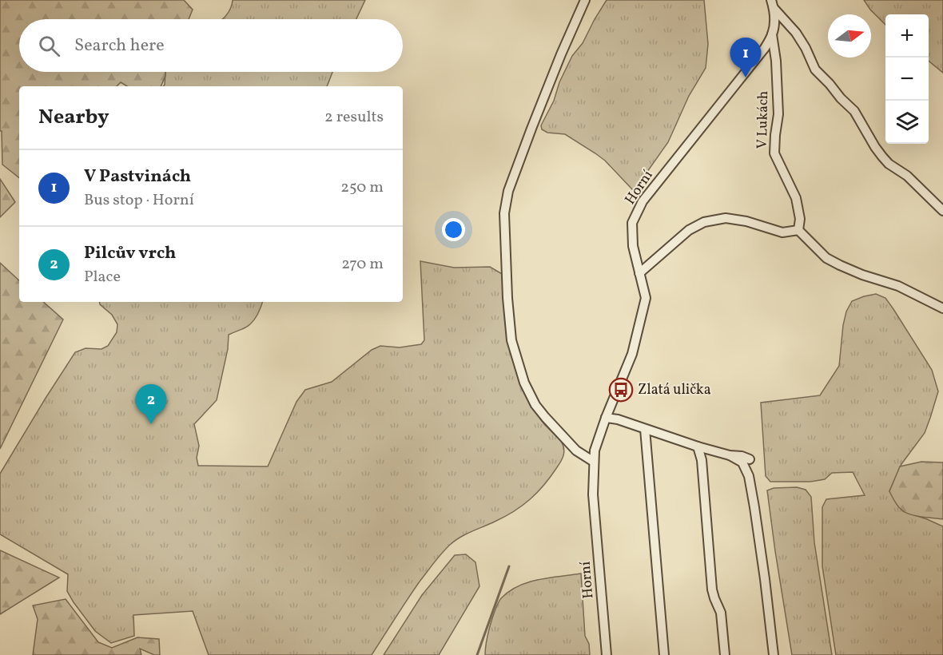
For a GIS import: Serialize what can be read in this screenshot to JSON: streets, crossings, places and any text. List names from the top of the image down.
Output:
{
  "streets": {
    "street": ["V Lukách", "Horní"]
  },
  "crossings": [
    ["V Lukách", "Horní"]
  ],
  "places": {
    "bus stop": ["Zlatá ulička"]
  },
  "north": "right",
  "page": {
    "map_buttons": ["+", "−"],
    "search": "Search here",
    "pins": ["1", "2"],
    "heading": ["Nearby", "2 results"],
    "list": [
      {
        "mark": "1",
        "name": "V Pastvinách",
        "note": "Bus stop · Horní",
        "value": "250 m"
      },
      {
        "mark": "2",
        "name": "Pilcův vrch",
        "note": "Place",
        "value": "270 m"
      }
    ]
  }
}
